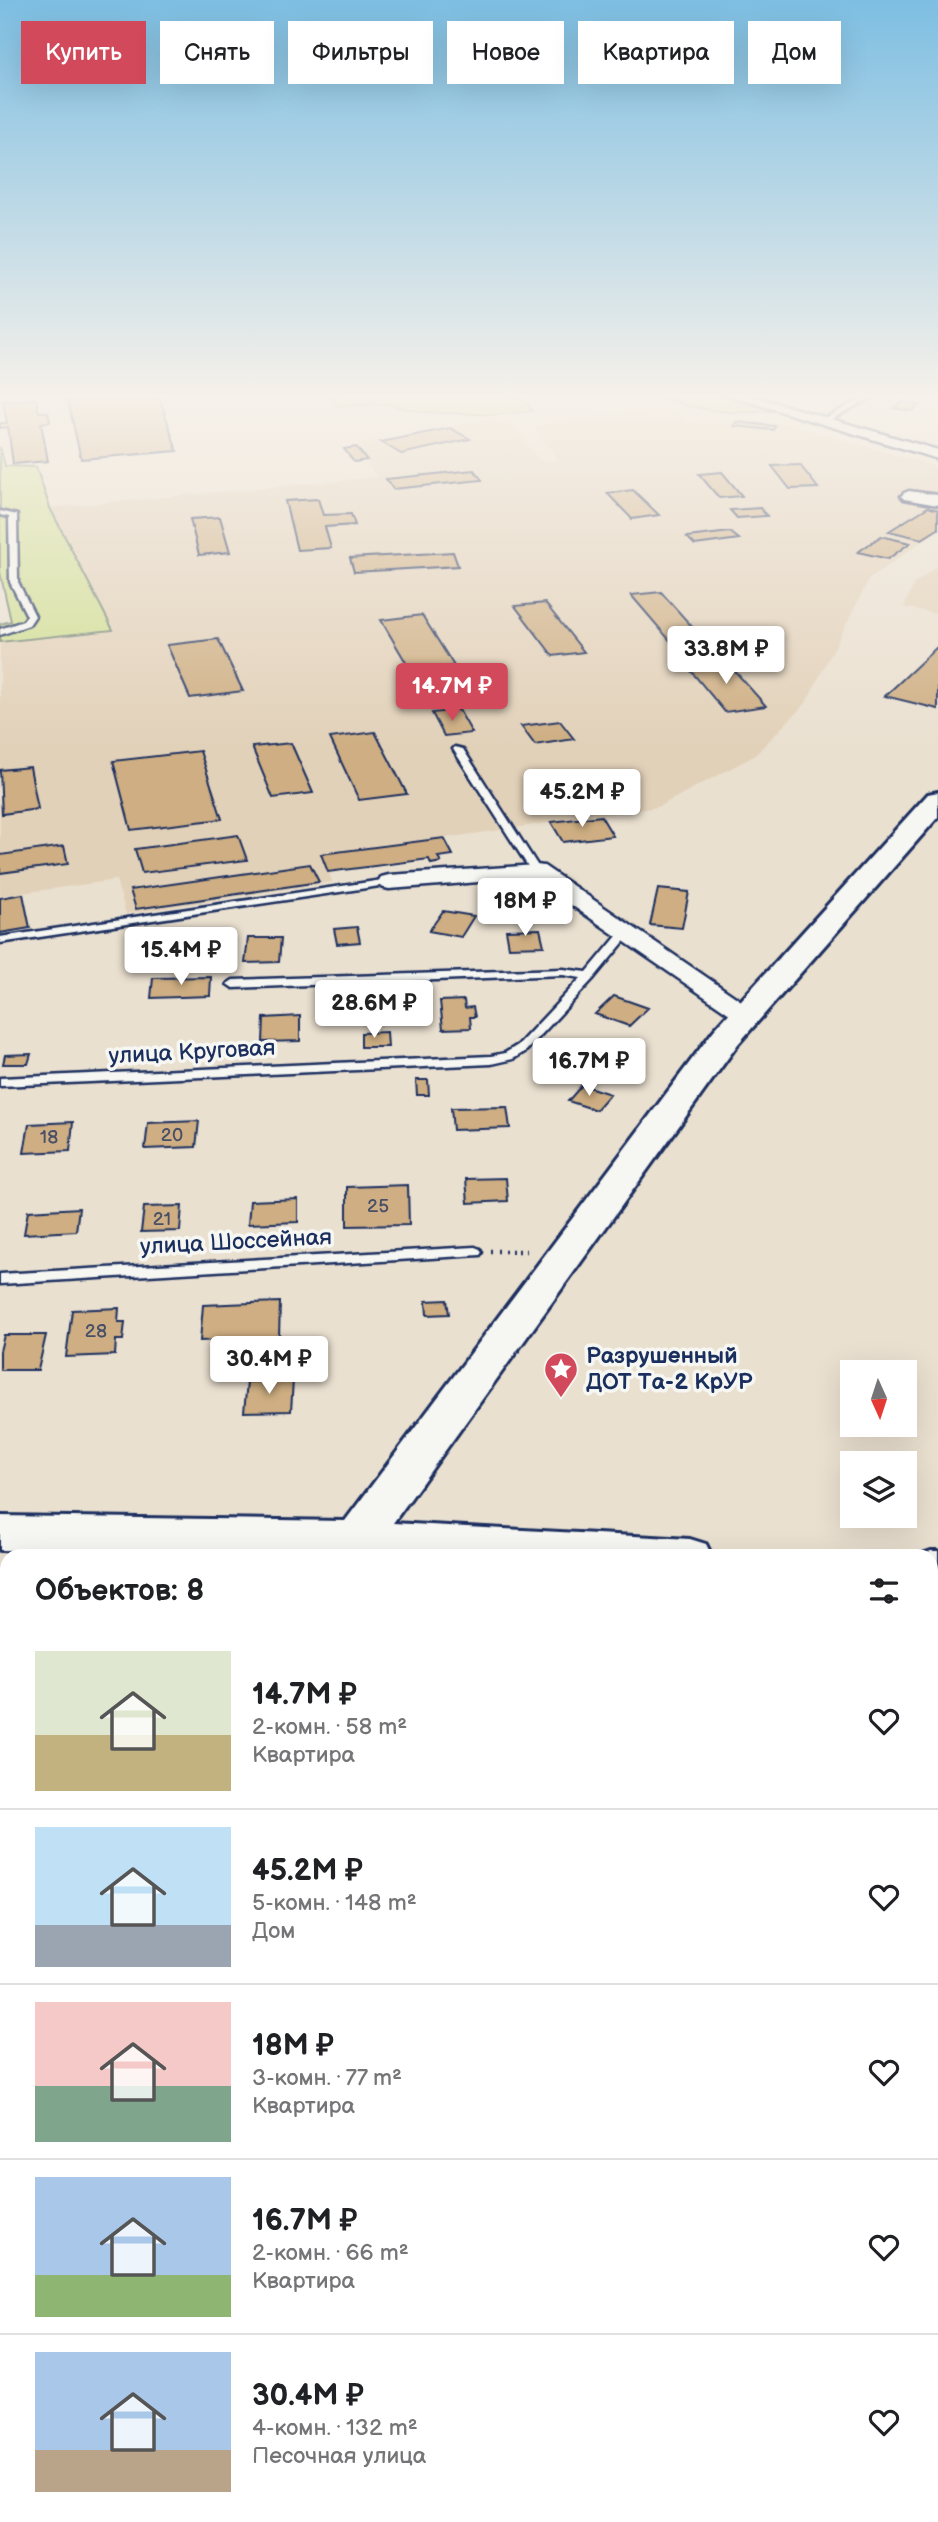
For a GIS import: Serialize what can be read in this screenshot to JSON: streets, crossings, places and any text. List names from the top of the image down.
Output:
{
  "streets": {
    "lane": ["улица Круговая", "улица Шоссейная"]
  },
  "places": {
    "place": ["Разрушенный ДОТ Та-2 КрУР"]
  },
  "house_numbers": [
    "20",
    "18",
    "25",
    "21",
    "28"
  ],
  "north": "bottom",
  "page": {
    "chip": [
      "Купить",
      "Снять",
      "Фильтры",
      "Новое",
      "Квартира",
      "Дом"
    ],
    "price": [
      "33.8M ₽",
      "14.7M ₽",
      "45.2M ₽",
      "18M ₽",
      "15.4M ₽",
      "28.6M ₽",
      "16.7M ₽",
      "30.4M ₽"
    ],
    "heading": "Объектов: 8",
    "list": [
      {
        "name": "14.7M ₽",
        "note": "2-комн. · 58 m² · Квартира"
      },
      {
        "name": "45.2M ₽",
        "note": "5-комн. · 148 m² · Дом"
      },
      {
        "name": "18M ₽",
        "note": "3-комн. · 77 m² · Квартира"
      },
      {
        "name": "16.7M ₽",
        "note": "2-комн. · 66 m² · Квартира"
      },
      {
        "name": "30.4M ₽",
        "note": "4-комн. · 132 m² · Песочная улица"
      }
    ]
  }
}
